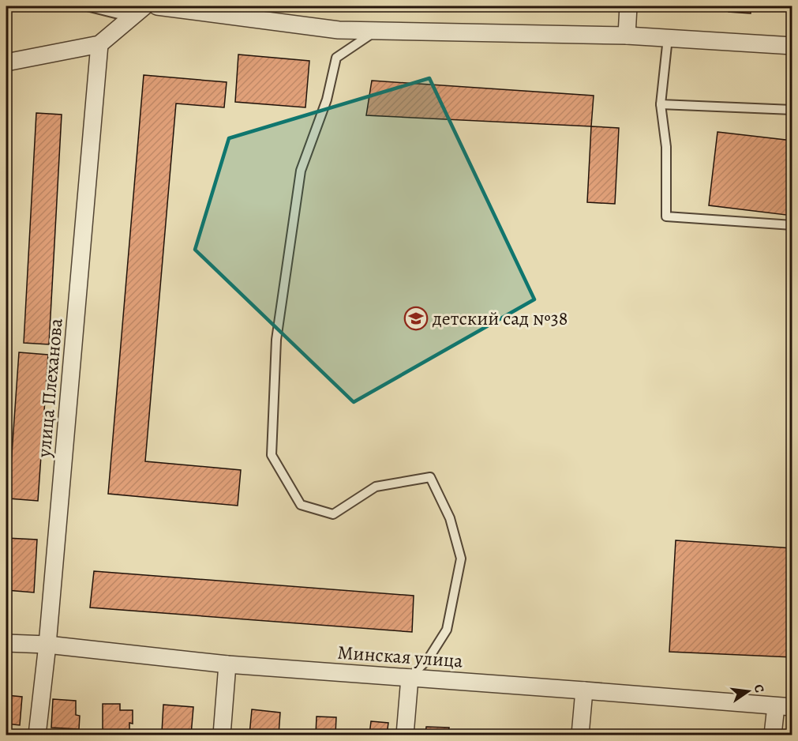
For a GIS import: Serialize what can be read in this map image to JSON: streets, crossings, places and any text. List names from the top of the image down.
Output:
{
  "streets": {
    "street": ["улица Плеханова", "Минская улица"]
  },
  "crossings": [
    ["улица Плеханова", "Минская улица"]
  ],
  "places": {
    "school or university": ["детский сад №38"]
  },
  "north": "right"
}
